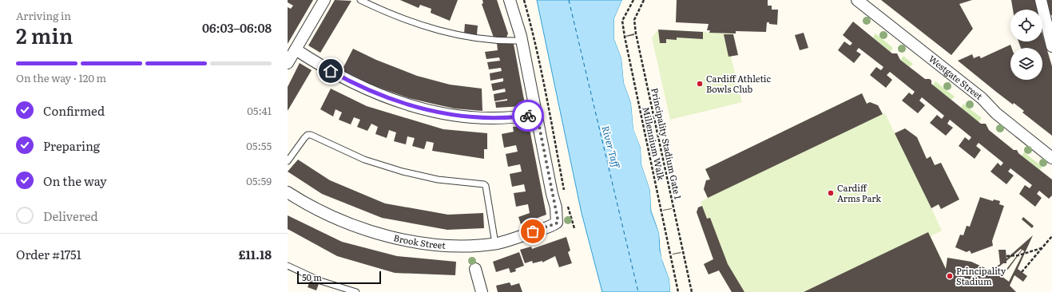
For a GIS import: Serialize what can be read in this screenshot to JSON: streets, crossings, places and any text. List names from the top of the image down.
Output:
{
  "streets": {
    "street": ["Westgate Street", "Brook Street"],
    "path": ["Millennium Walk", "Principality Stadium Gate 1"]
  },
  "water": ["River Taff"],
  "places": ["Cardiff Athletic Bowls Club", "Cardiff Arms Park", "Principality Stadium"],
  "scale_bar": "50 m",
  "page": {
    "heading": ["2 min", "Arriving in", "06:03–06:08"],
    "panel": ["Order #1751", "£11.18"],
    "bar": "On the way · 120 m",
    "list": [
      ["Confirmed", "05:41"],
      ["Preparing", "05:55"],
      ["On the way", "05:59"],
      "Delivered"
    ],
    "scale": "50 m"
  }
}
